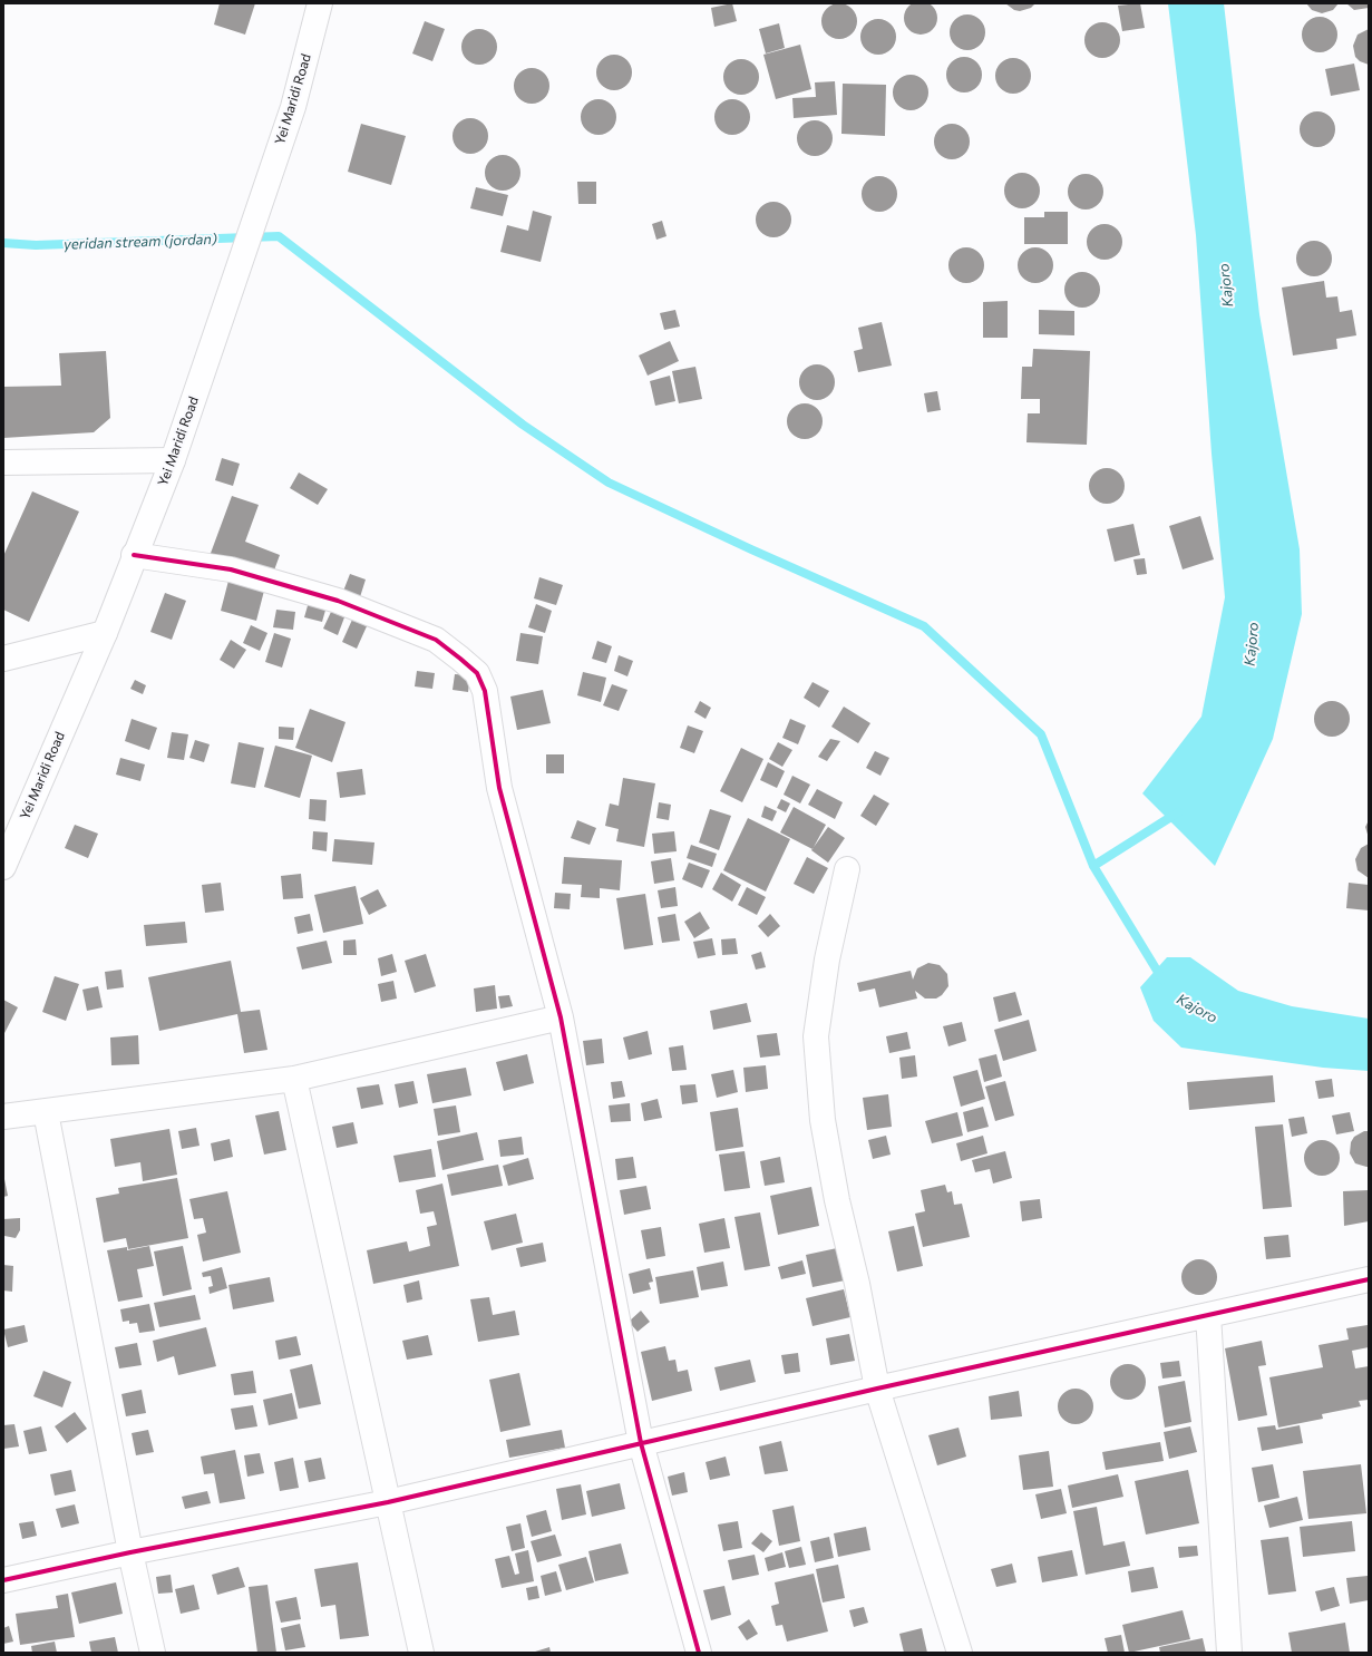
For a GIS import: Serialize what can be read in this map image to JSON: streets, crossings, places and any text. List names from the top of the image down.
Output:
{
  "streets": {
    "street": ["Yei Maridi Road"]
  },
  "water": ["yeridan stream (jordan)", "Kajoro"]
}
